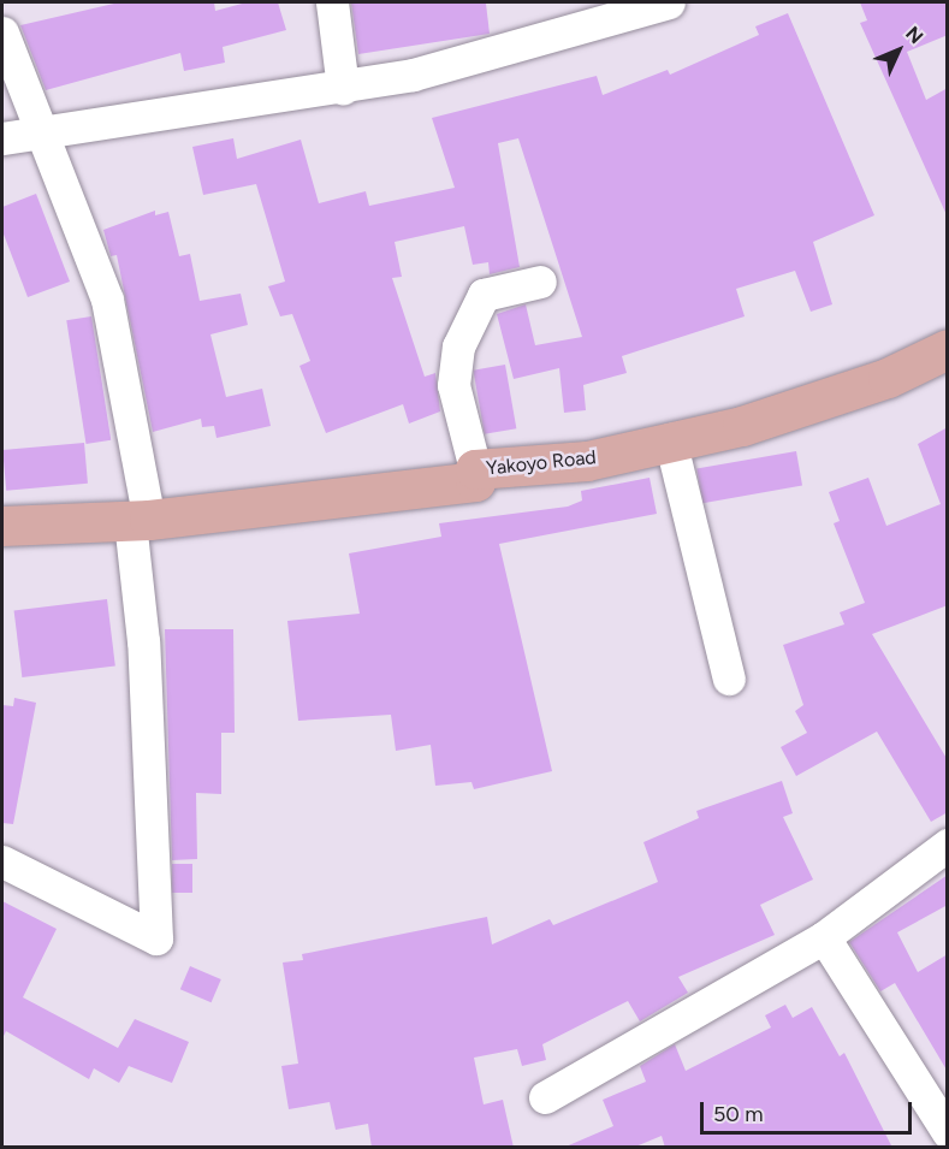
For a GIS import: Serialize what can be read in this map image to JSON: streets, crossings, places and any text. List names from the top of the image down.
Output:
{
  "streets": {
    "main road": ["Yakoyo Road"]
  },
  "scale_bar": "50 m",
  "north": "top right"
}
